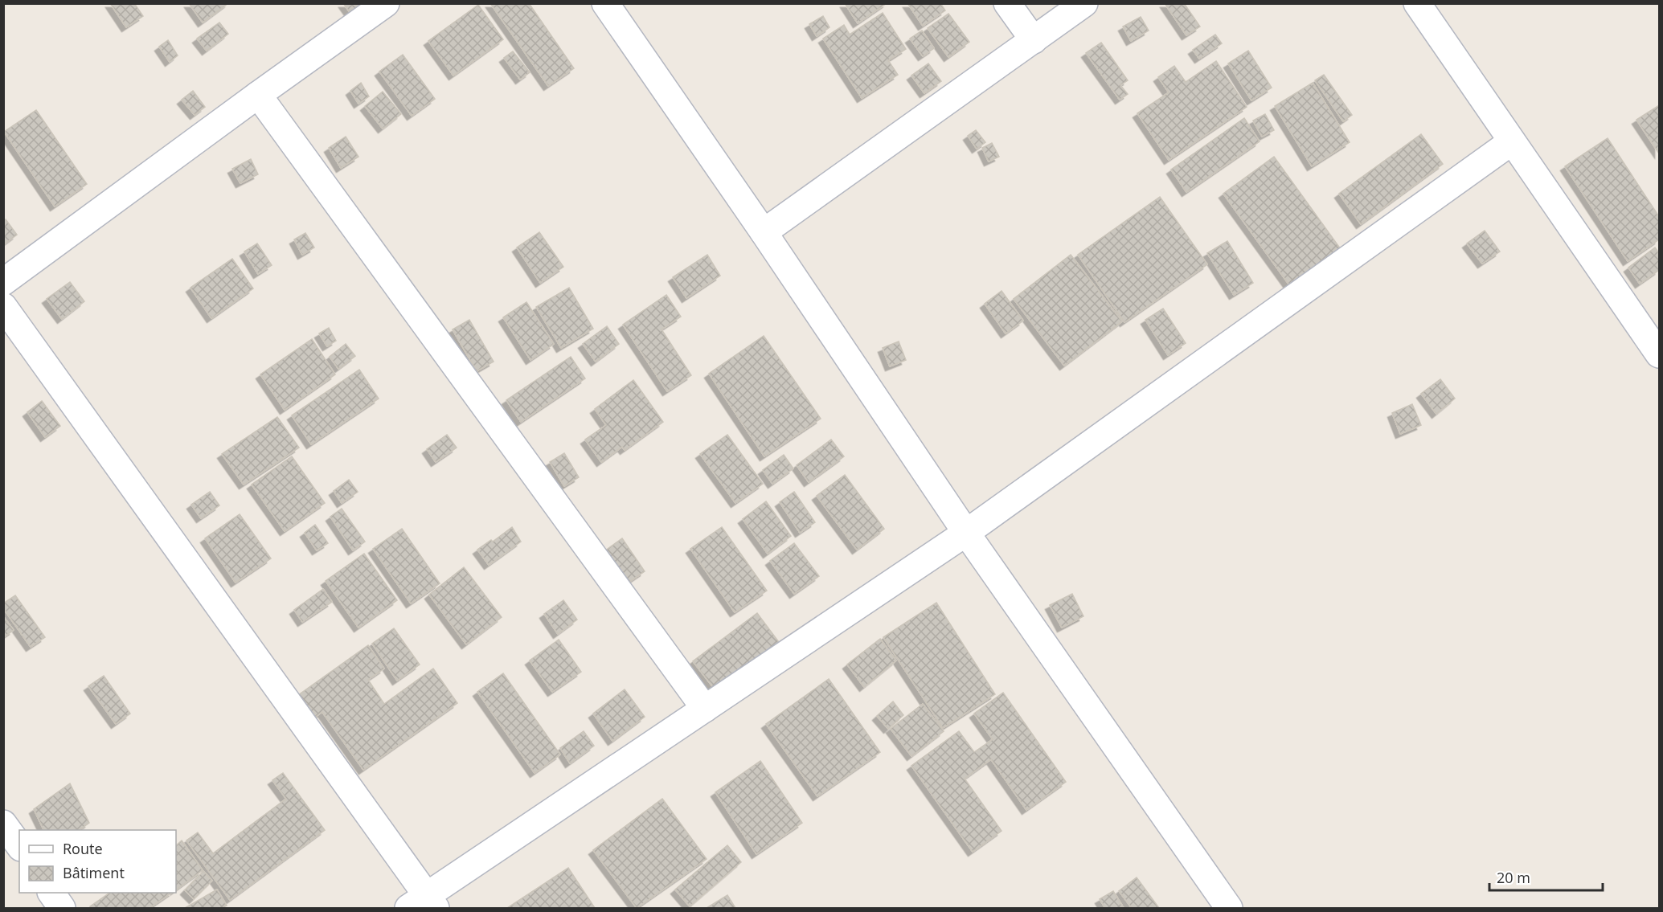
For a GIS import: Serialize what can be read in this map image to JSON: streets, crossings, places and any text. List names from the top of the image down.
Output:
{
  "legend": ["Route", "Bâtiment"],
  "scale_bar": "20 m"
}
